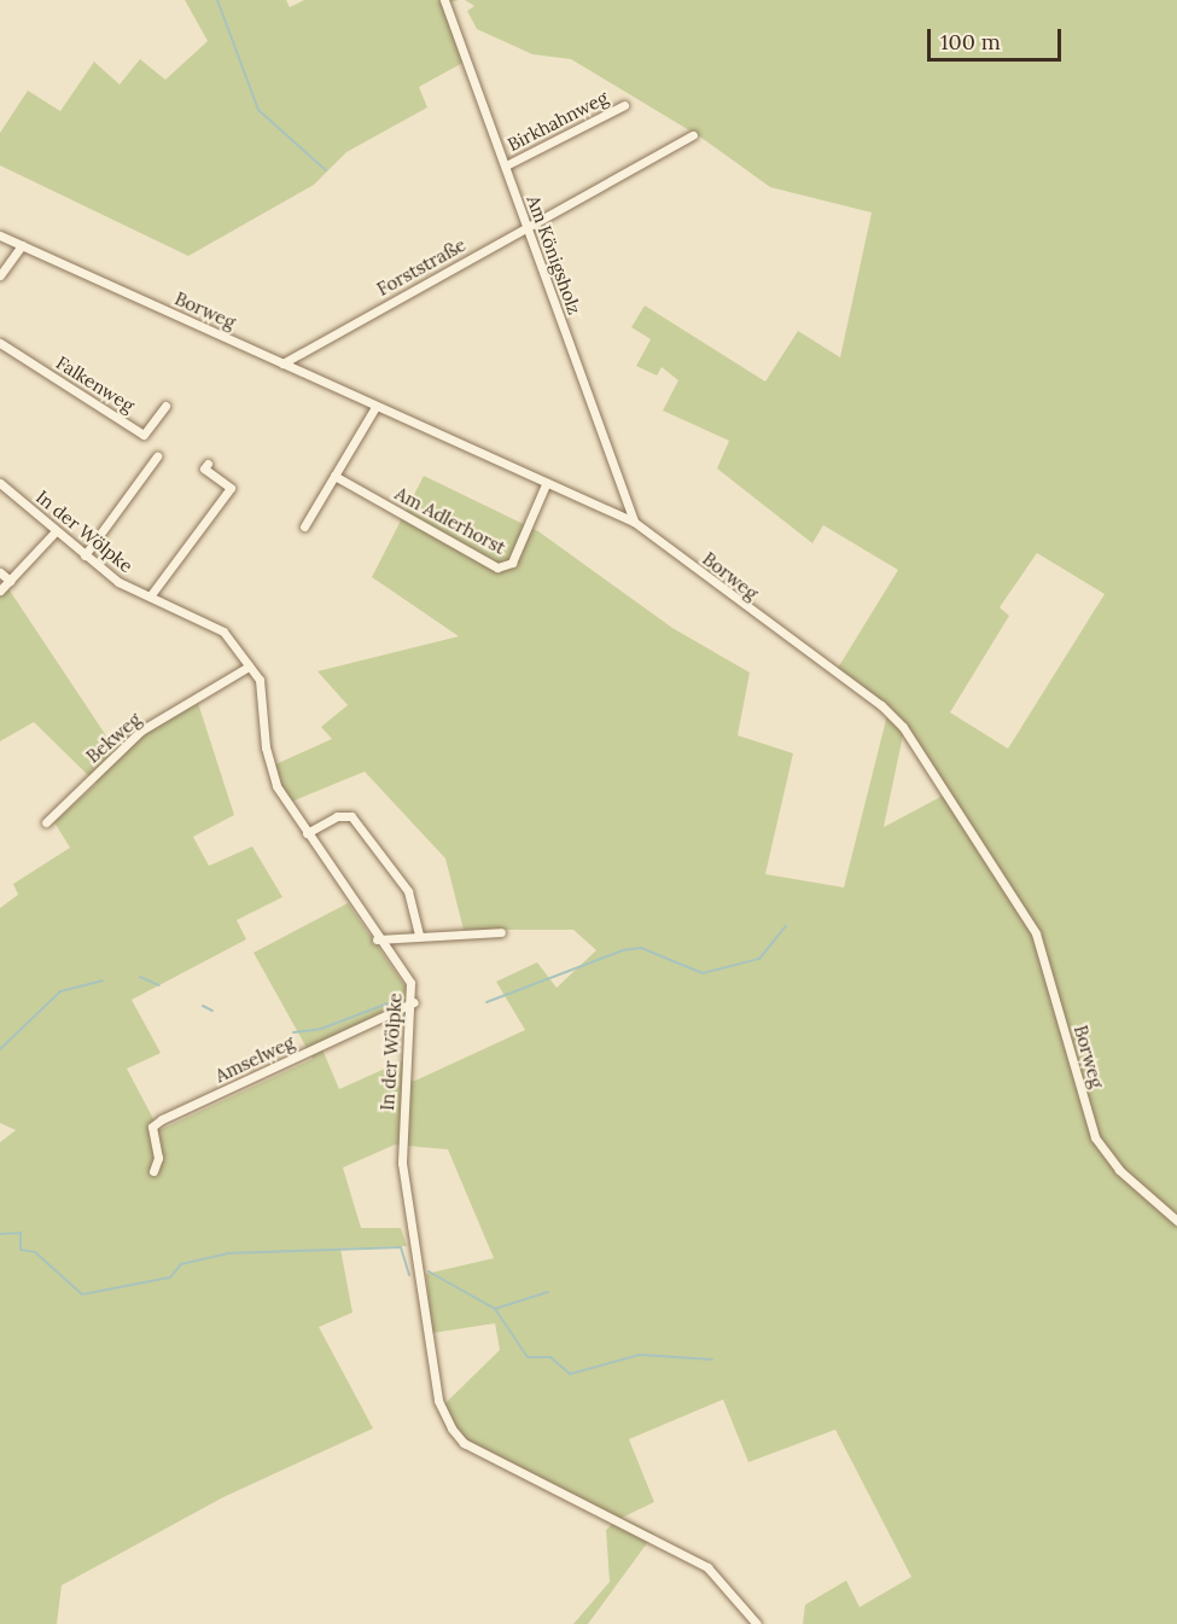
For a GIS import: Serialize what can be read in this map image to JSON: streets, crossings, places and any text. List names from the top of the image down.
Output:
{
  "streets": {
    "street": [
      "Birkhahnweg",
      "Am Königsholz",
      "Forststraße",
      "Borweg",
      "Falkenweg",
      "Am Adlerhorst",
      "In der Wölpke",
      "Bekweg",
      "Amselweg"
    ]
  },
  "crossings": [
    ["Birkhahnweg", "Am Königsholz"],
    ["Am Königsholz", "Forststraße"],
    ["Am Königsholz", "Borweg"],
    ["Forststraße", "Borweg"],
    ["Borweg", "Am Adlerhorst"],
    ["In der Wölpke", "Bekweg"],
    ["In der Wölpke", "Amselweg"]
  ],
  "scale_bar": "100 m"
}
